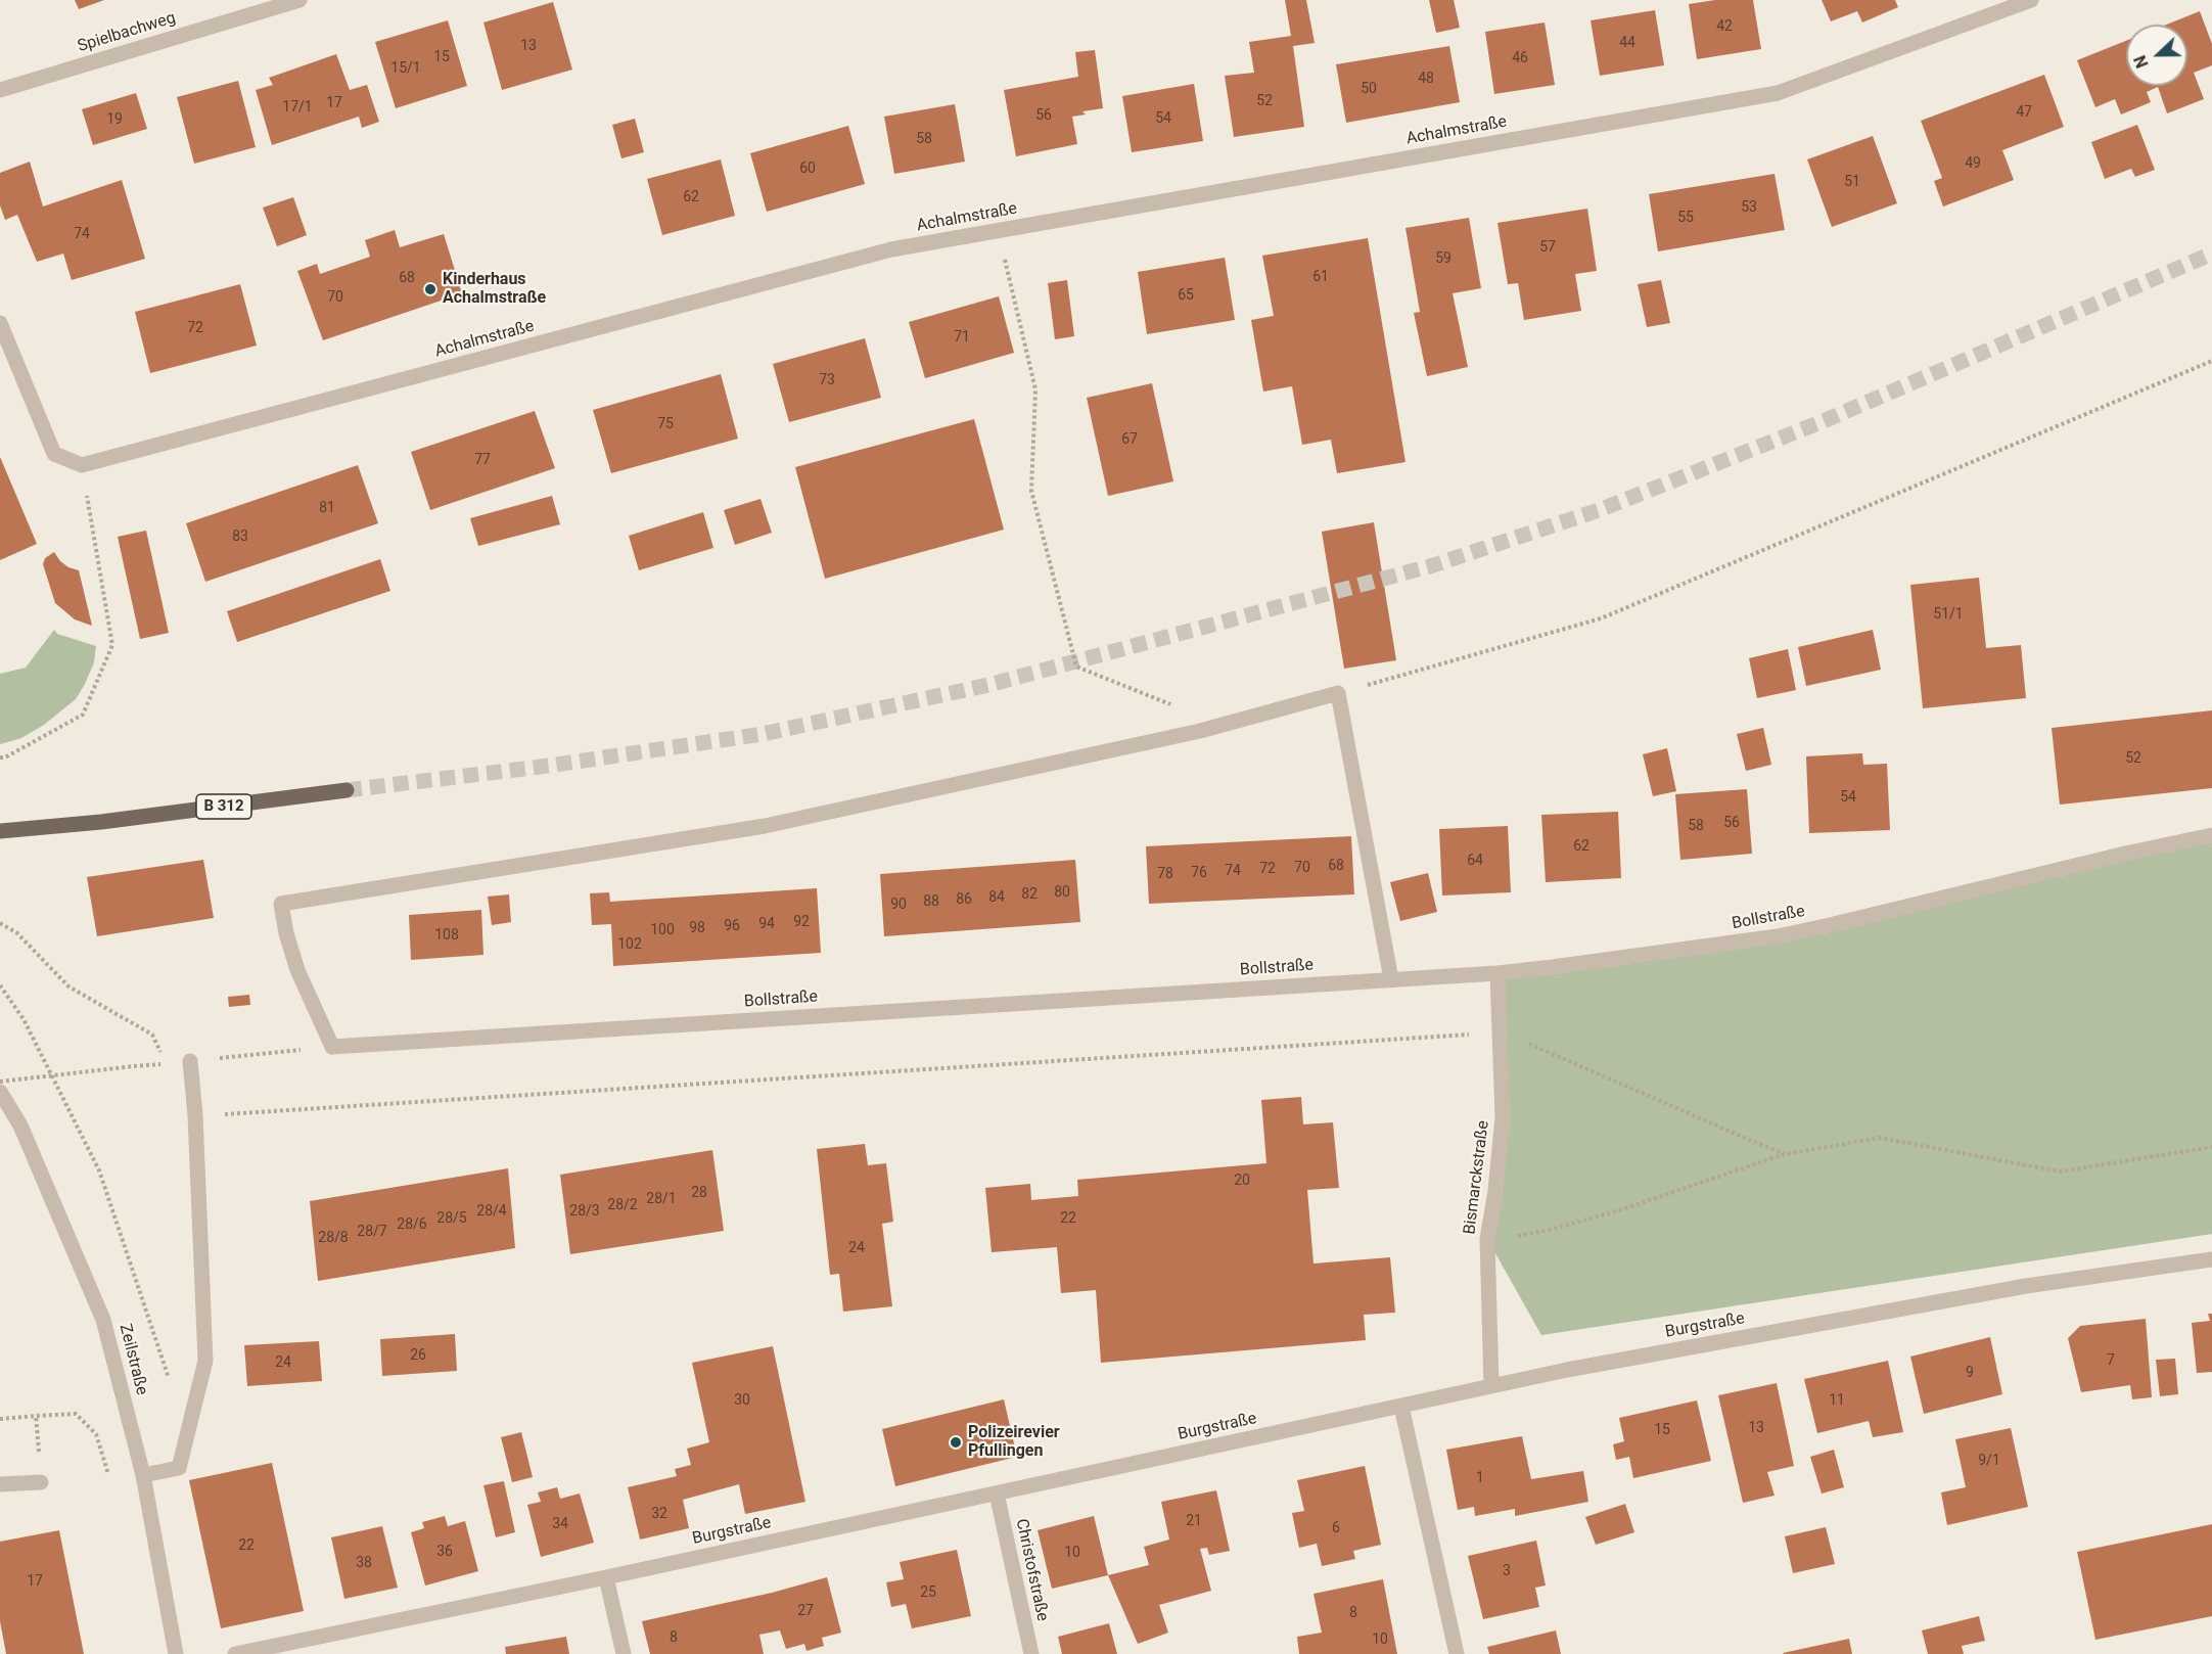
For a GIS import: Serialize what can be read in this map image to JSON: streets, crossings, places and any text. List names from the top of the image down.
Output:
{
  "streets": {
    "main road": ["B 312"],
    "street": [
      "Spielbachweg",
      "Achalmstraße",
      "Bollstraße",
      "Bismarckstraße",
      "Burgstraße",
      "Zeilstraße",
      "Christofstraße"
    ]
  },
  "crossings": [
    ["Bollstraße", "Bismarckstraße"],
    ["Bismarckstraße", "Burgstraße"],
    ["Burgstraße", "Christofstraße"]
  ],
  "places": ["Kinderhaus Achalmstraße", "Polizeirevier Pfullingen"],
  "house_numbers": [
    "42",
    "44",
    "13",
    "15",
    "46",
    "15/1",
    "48",
    "50",
    "52",
    "17",
    "17/1",
    "47",
    "56",
    "54",
    "19",
    "58",
    "49",
    "60",
    "51",
    "62",
    "53",
    "55",
    "74",
    "57",
    "59",
    "61",
    "68",
    "65",
    "70",
    "72",
    "71",
    "73",
    "75",
    "67",
    "77",
    "81",
    "83",
    "51/1",
    "52",
    "54",
    "56",
    "58",
    "62",
    "64",
    "68",
    "70",
    "72",
    "74",
    "76",
    "78",
    "80",
    "82",
    "84",
    "86",
    "88",
    "90",
    "92",
    "94",
    "96",
    "98",
    "100",
    "108",
    "102",
    "20",
    "28",
    "28/1",
    "28/2",
    "28/4",
    "28/3",
    "28/5",
    "22",
    "28/6",
    "28/7",
    "28/8",
    "24",
    "26",
    "7",
    "24",
    "9",
    "30",
    "11",
    "13",
    "15",
    "9/1",
    "1",
    "32",
    "21",
    "34",
    "6",
    "22",
    "36",
    "10",
    "38",
    "3",
    "17",
    "25",
    "27",
    "8",
    "8",
    "10"
  ],
  "north": "left"
}
